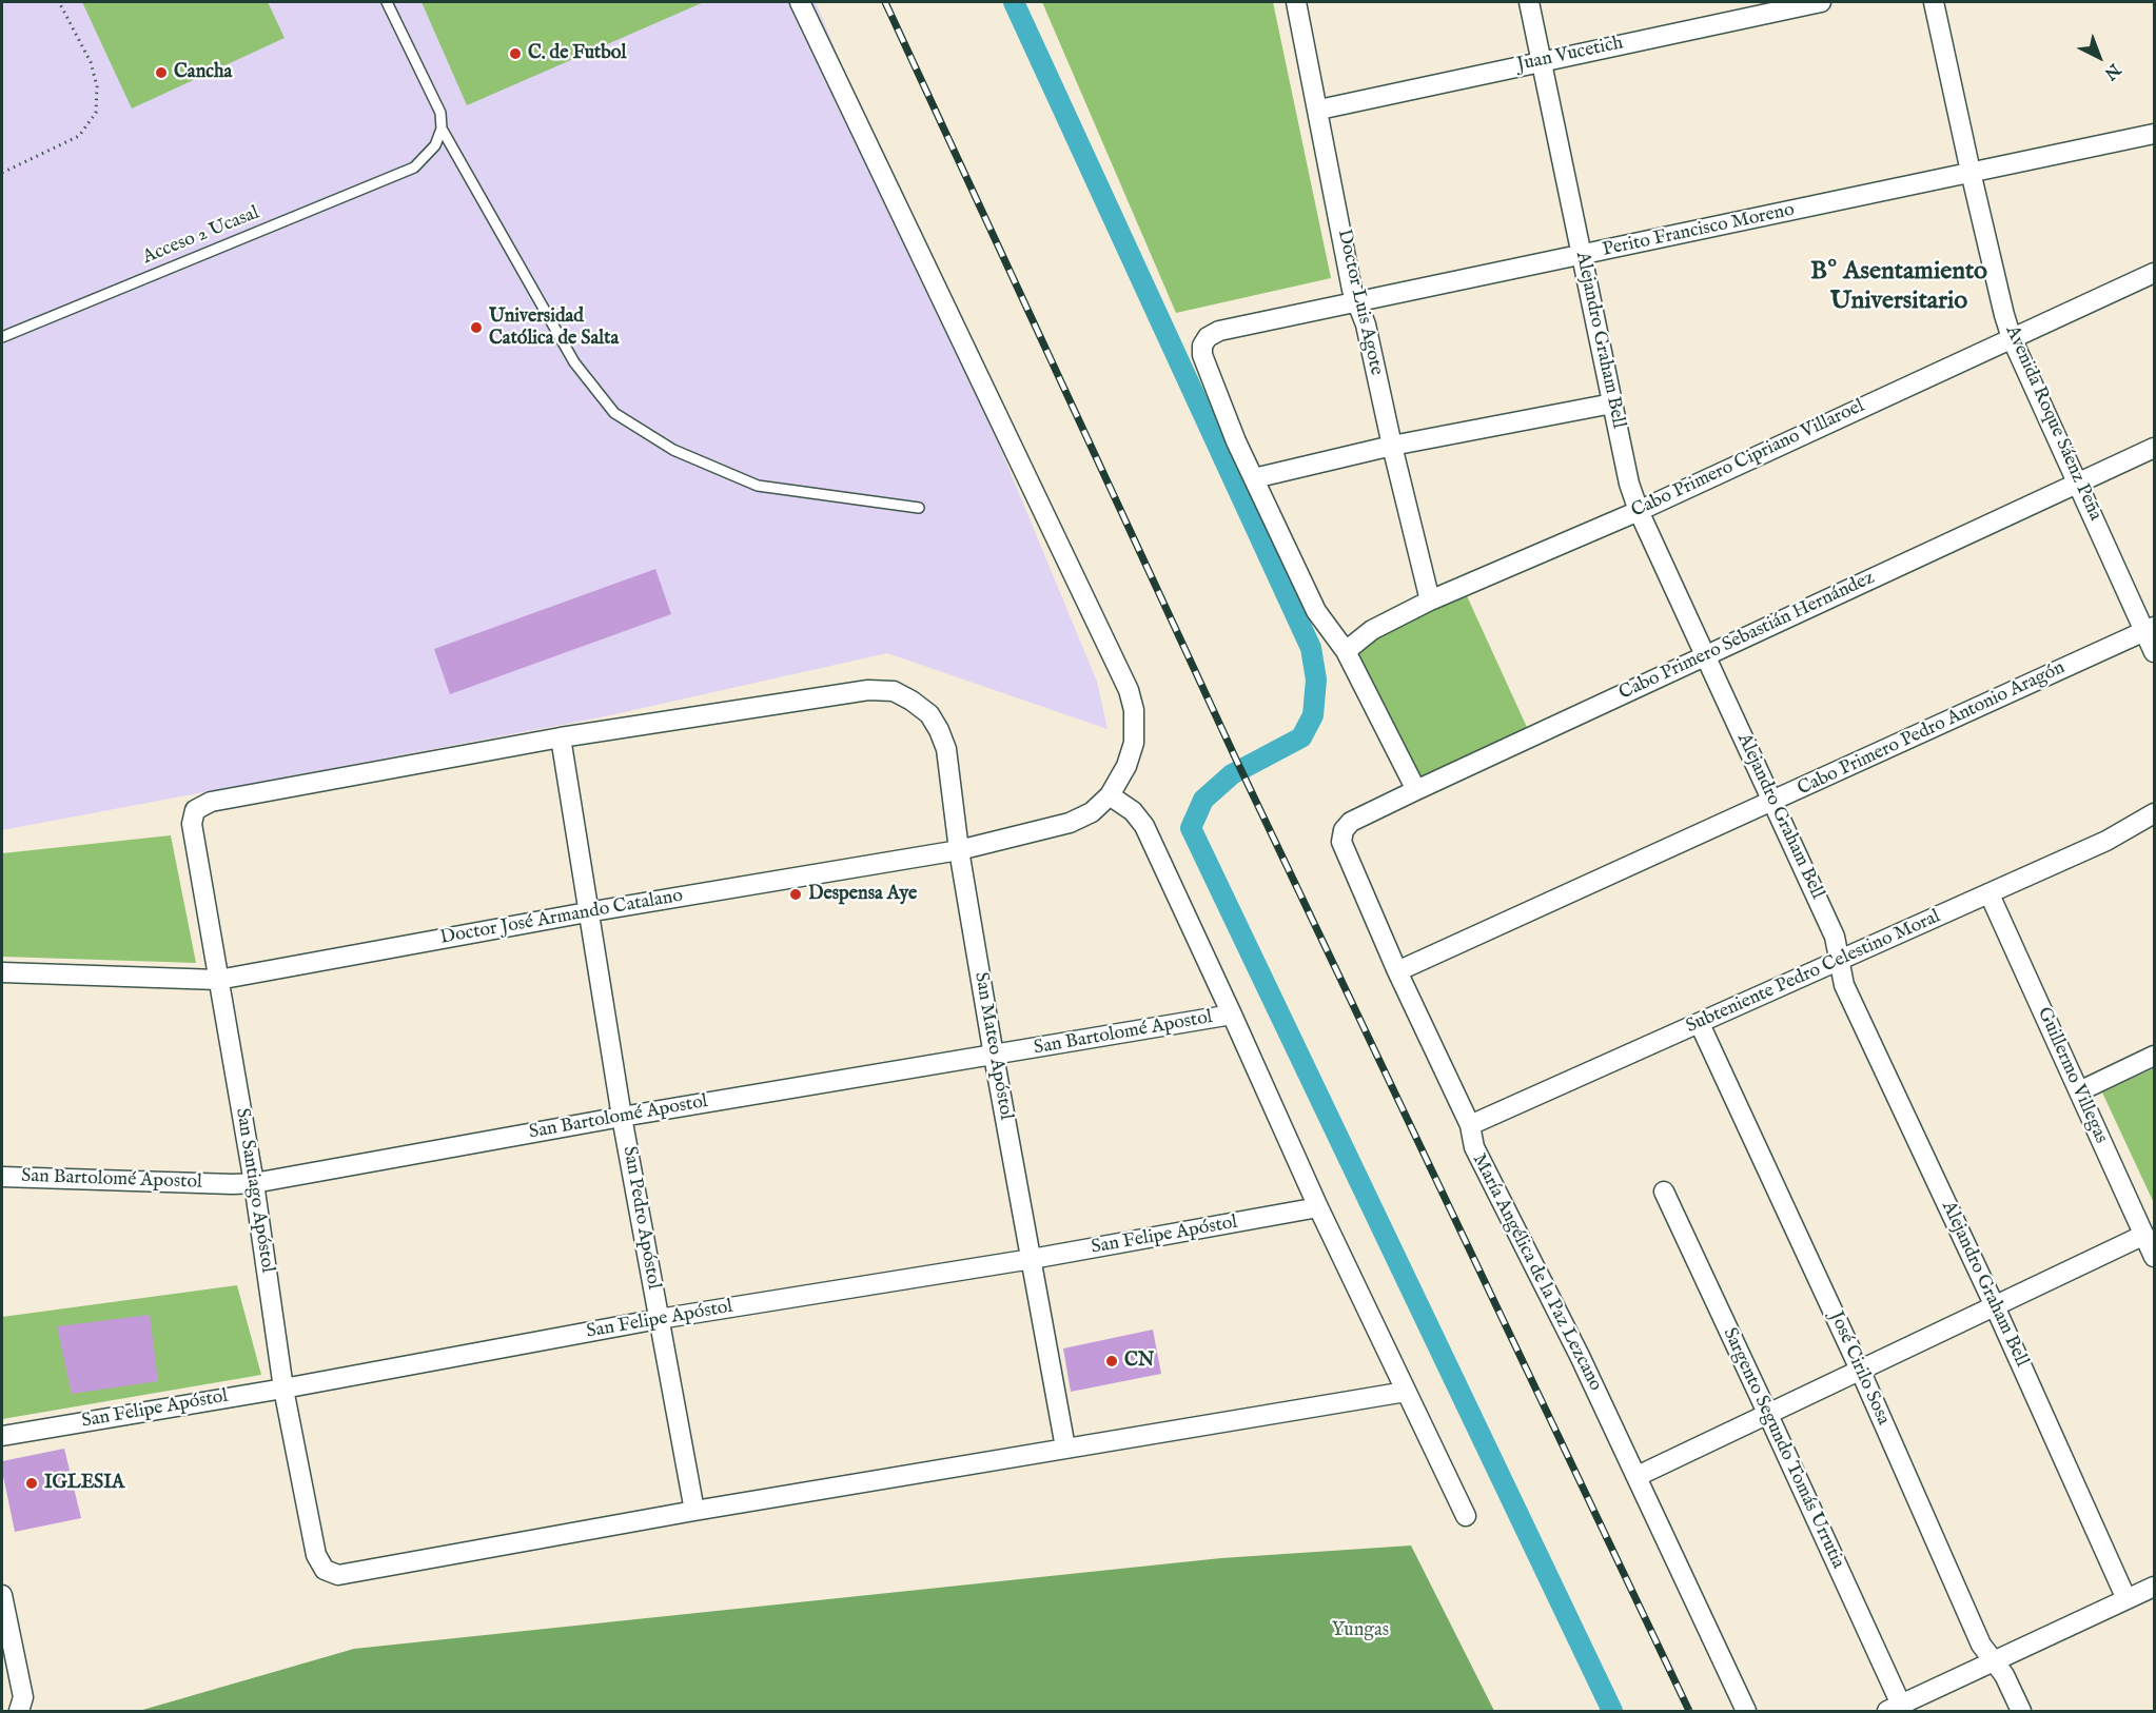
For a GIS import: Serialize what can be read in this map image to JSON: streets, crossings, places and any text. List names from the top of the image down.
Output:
{
  "streets": {
    "street": [
      "Juan Vucetich",
      "Perito Francisco Moreno",
      "Doctor Luis Agote",
      "Alejandro Graham Bell",
      "Avenida Roque Sáenz Peña",
      "Cabo Primero Cipriano Villaroel",
      "Cabo Primero Sebastián Hernández",
      "Cabo Primero Pedro Antonio Aragón",
      "Doctor José Armando Catalano",
      "Subteniente Pedro Celestino Moral",
      "San Bartolomé Apostol",
      "San Mateo Apóstol",
      "Guillermo Villegas",
      "San Santiago Apóstol",
      "San Pedro Apóstol",
      "San Felipe Apóstol",
      "María Angélica de la Paz Lezcano",
      "José Cirilo Sosa",
      "Sargento Segundo Tomás Urrutia"
    ],
    "lane": ["Acceso 2 Ucasal"]
  },
  "crossings": [
    ["Juan Vucetich", "Doctor Luis Agote"],
    ["Juan Vucetich", "Alejandro Graham Bell"],
    ["Perito Francisco Moreno", "Doctor Luis Agote"],
    ["Perito Francisco Moreno", "Alejandro Graham Bell"],
    ["Perito Francisco Moreno", "Avenida Roque Sáenz Peña"],
    ["Doctor Luis Agote", "Cabo Primero Cipriano Villaroel"],
    ["Alejandro Graham Bell", "Cabo Primero Cipriano Villaroel"],
    ["Alejandro Graham Bell", "Cabo Primero Sebastián Hernández"],
    ["Alejandro Graham Bell", "Cabo Primero Pedro Antonio Aragón"],
    ["Alejandro Graham Bell", "Subteniente Pedro Celestino Moral"],
    ["Avenida Roque Sáenz Peña", "Cabo Primero Cipriano Villaroel"],
    ["Avenida Roque Sáenz Peña", "Cabo Primero Sebastián Hernández"],
    ["Avenida Roque Sáenz Peña", "Cabo Primero Pedro Antonio Aragón"],
    ["Cabo Primero Sebastián Hernández", "María Angélica de la Paz Lezcano"],
    ["Cabo Primero Pedro Antonio Aragón", "María Angélica de la Paz Lezcano"],
    ["Doctor José Armando Catalano", "San Mateo Apóstol"],
    ["Doctor José Armando Catalano", "San Santiago Apóstol"],
    ["Doctor José Armando Catalano", "San Pedro Apóstol"],
    ["Subteniente Pedro Celestino Moral", "Guillermo Villegas"],
    ["Subteniente Pedro Celestino Moral", "María Angélica de la Paz Lezcano"],
    ["Subteniente Pedro Celestino Moral", "José Cirilo Sosa"],
    ["San Bartolomé Apostol", "San Mateo Apóstol"],
    ["San Bartolomé Apostol", "San Santiago Apóstol"],
    ["San Bartolomé Apostol", "San Pedro Apóstol"],
    ["San Mateo Apóstol", "San Santiago Apóstol"],
    ["San Mateo Apóstol", "San Pedro Apóstol"],
    ["San Mateo Apóstol", "San Felipe Apóstol"],
    ["San Santiago Apóstol", "San Pedro Apóstol"],
    ["San Santiago Apóstol", "San Felipe Apóstol"],
    ["San Pedro Apóstol", "San Felipe Apóstol"]
  ],
  "districts": ["Bº Asentamiento Universitario"],
  "parks": ["Yungas"],
  "places": [
    "C. de Futbol",
    "Cancha",
    "Universidad Católica de Salta",
    "Despensa Aye",
    "CN",
    "IGLESIA"
  ],
  "north": "bottom right"
}
